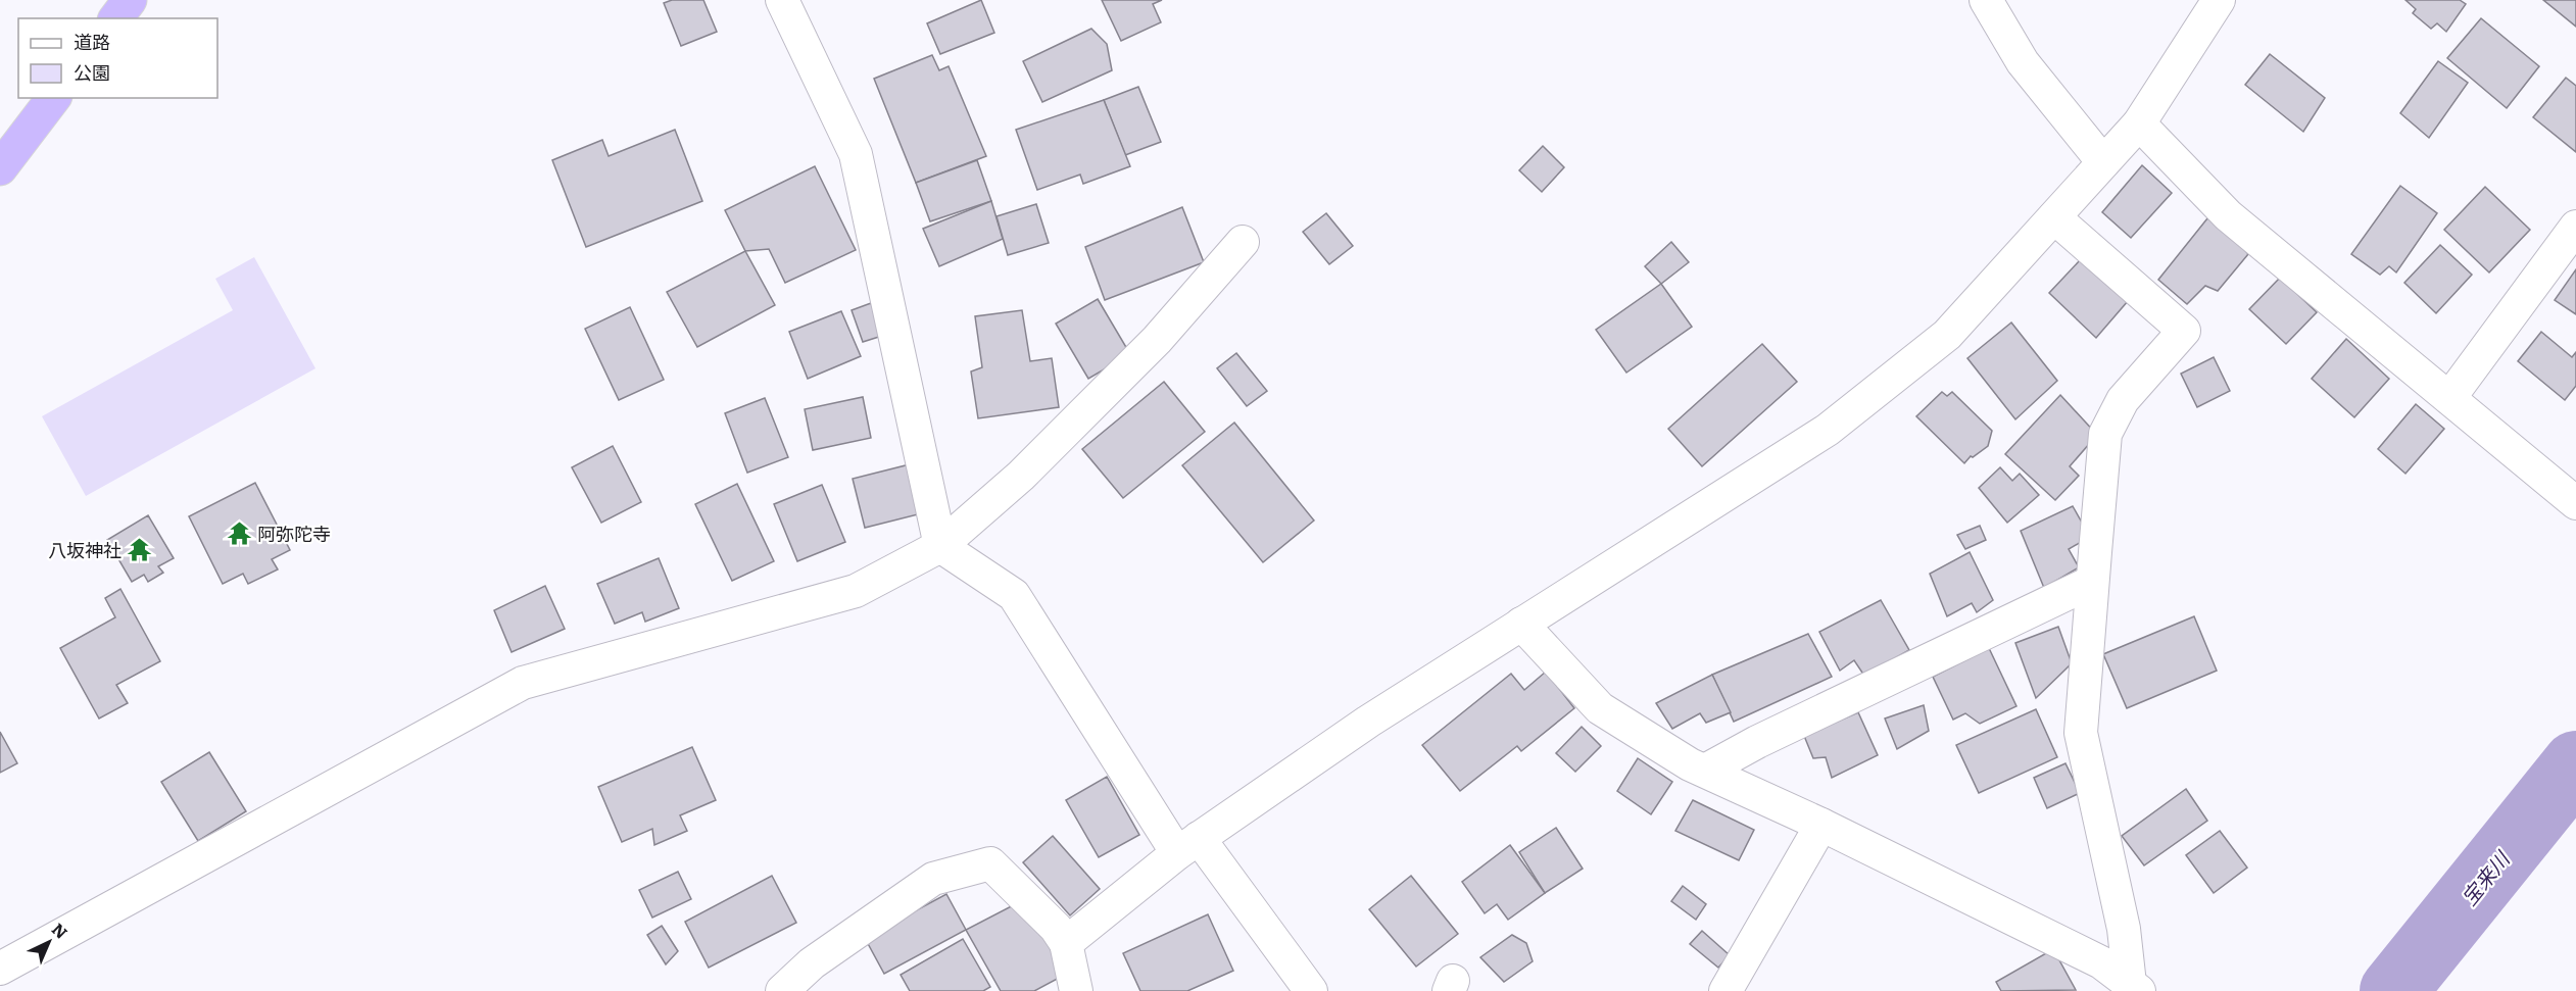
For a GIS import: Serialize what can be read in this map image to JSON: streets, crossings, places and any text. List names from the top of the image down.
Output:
{
  "water": ["宝来川"],
  "places": {
    "temple": ["阿弥陀寺", "八坂神社"]
  },
  "legend": ["道路", "公園"],
  "north": "top right"
}
